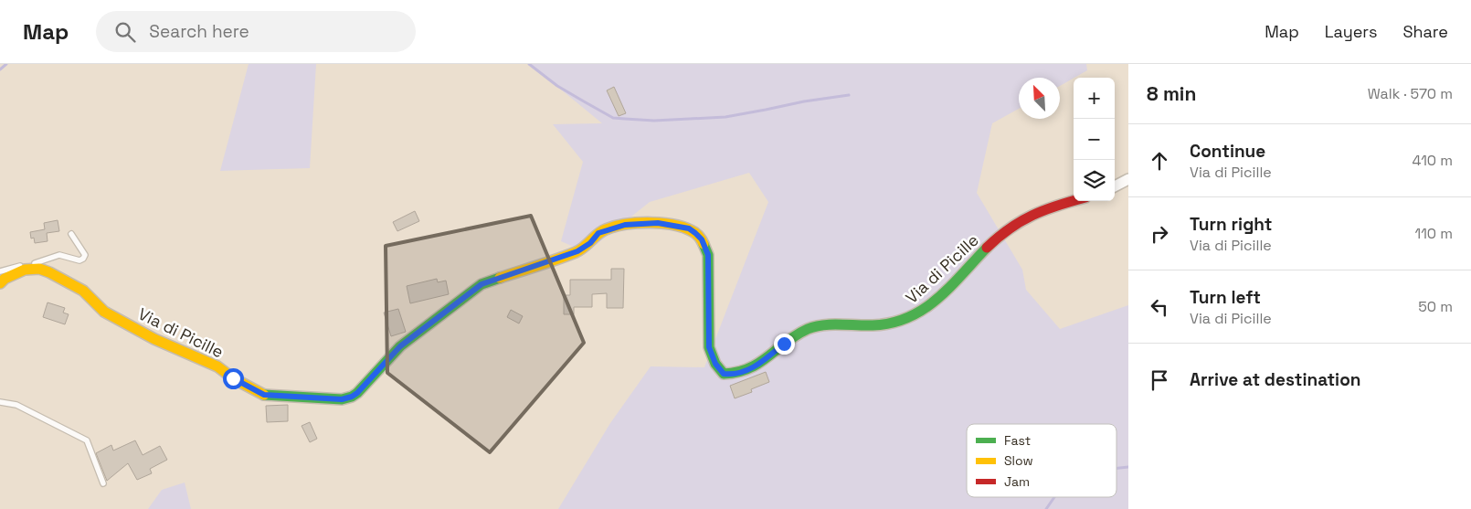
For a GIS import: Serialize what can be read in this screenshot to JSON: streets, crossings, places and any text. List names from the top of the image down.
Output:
{
  "streets": {
    "street": ["Via di Picille"]
  },
  "legend": ["Fast", "Slow", "Jam"],
  "north": "top left",
  "page": {
    "header": "Map",
    "search": "Search here",
    "nav": ["Map", "Layers", "Share"],
    "heading": ["8 min", "Walk · 570 m"],
    "map_buttons": ["+", "−"],
    "list": [
      ["Continue", "Via di Picille", "410 m"],
      ["Turn right", "Via di Picille", "110 m"],
      ["Turn left", "Via di Picille", "50 m"],
      "Arrive at destination"
    ]
  }
}
